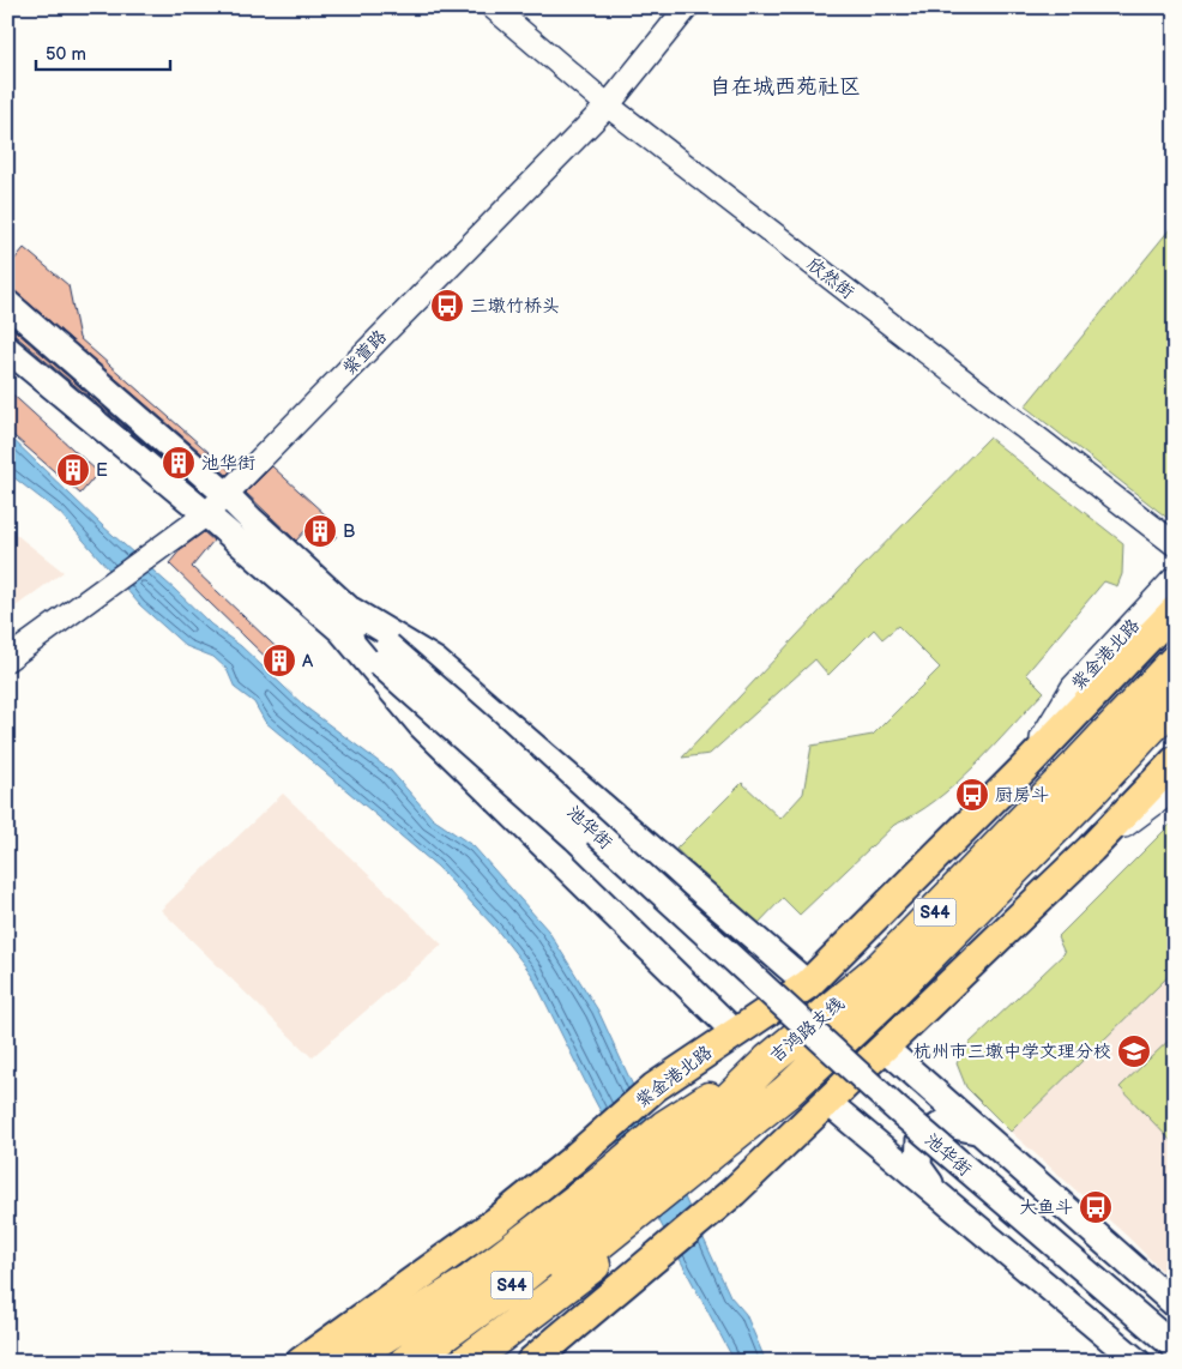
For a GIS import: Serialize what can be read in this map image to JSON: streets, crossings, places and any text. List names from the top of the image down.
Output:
{
  "streets": {
    "highway": ["S44", "吉鸿路支线"],
    "main road": ["紫金港北路", "池华街"],
    "street": ["欣然街", "紫萱路"]
  },
  "crossings": [
    ["欣然街", "紫萱路"],
    ["紫萱路", "池华街"]
  ],
  "districts": ["自在城西苑社区"],
  "places": {
    "bus stop": ["三墩竹桥头", "厨房斗", "大鱼斗"],
    "building": [
      "池华街",
      "E",
      "B",
      "A"
    ],
    "school or university": ["杭州市三墩中学文理分校"]
  },
  "scale_bar": "50 m"
}
